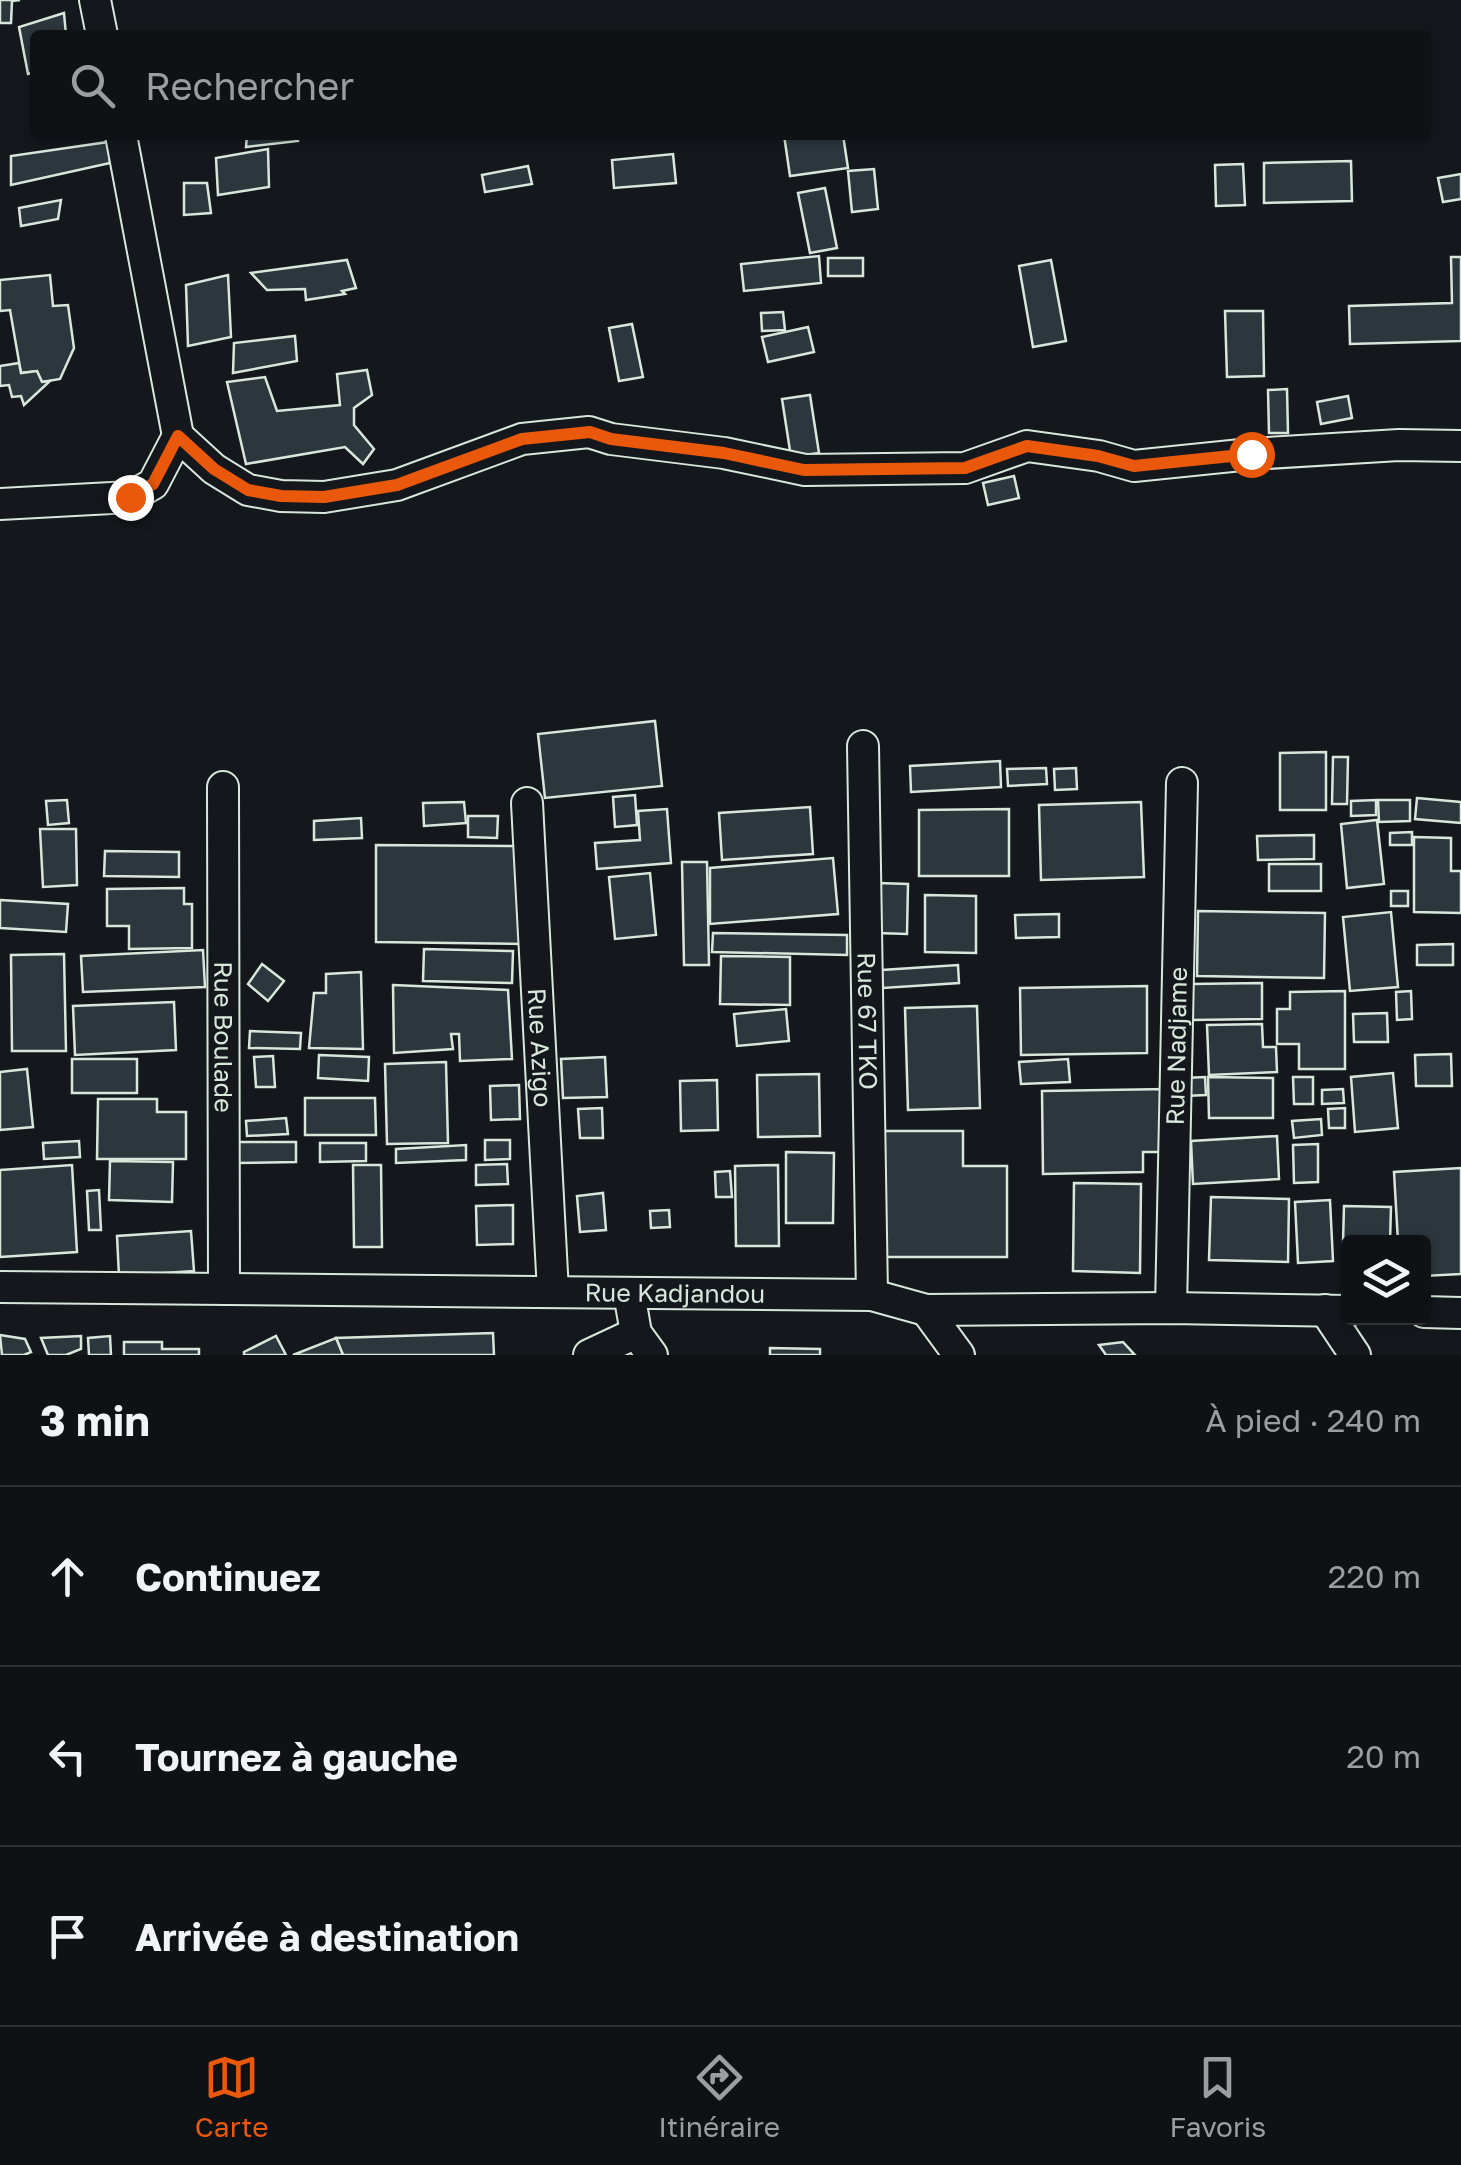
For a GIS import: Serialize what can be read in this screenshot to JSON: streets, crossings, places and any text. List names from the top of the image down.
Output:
{
  "streets": {
    "street": [
      "Rue 67 TKO",
      "Rue Boulade",
      "Rue Nadjame",
      "Rue Azigo",
      "Rue Kadjandou"
    ]
  },
  "crossings": [
    ["Rue 67 TKO", "Rue Kadjandou"],
    ["Rue Boulade", "Rue Kadjandou"],
    ["Rue Nadjame", "Rue Kadjandou"],
    ["Rue Azigo", "Rue Kadjandou"]
  ],
  "page": {
    "search": "Rechercher",
    "heading": ["3 min", "À pied · 240 m"],
    "list": [
      ["Continuez", "220 m"],
      ["Tournez à gauche", "20 m"],
      "Arrivée à destination"
    ],
    "nav": ["Carte", "Itinéraire", "Favoris"]
  }
}
